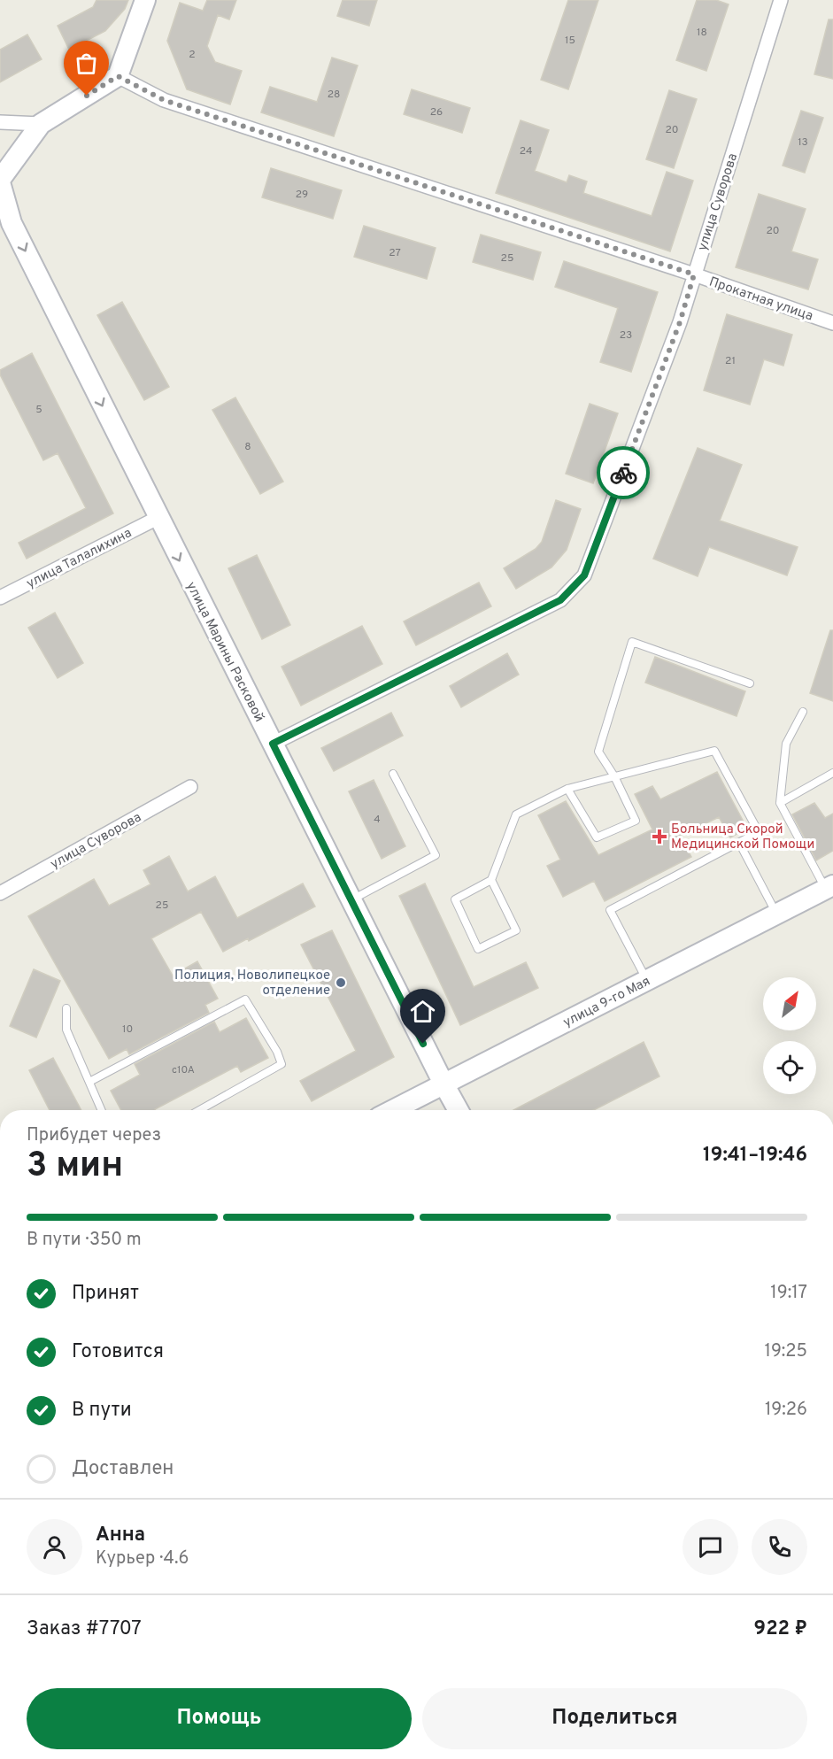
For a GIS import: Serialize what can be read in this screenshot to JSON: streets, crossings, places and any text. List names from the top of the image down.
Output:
{
  "streets": {
    "street": [
      "улица Суворова",
      "Прокатная улица",
      "улица Талалихина",
      "улица Марины Расковой",
      "улица 9-го Мая"
    ]
  },
  "crossings": [
    ["улица Суворова", "Прокатная улица"],
    ["улица Суворова", "улица Марины Расковой"],
    ["улица Талалихина", "улица Марины Расковой"],
    ["улица Марины Расковой", "улица 9-го Мая"]
  ],
  "one_way": ["улица Марины Расковой"],
  "places": {
    "health": ["Больница Скорой Медицинской Помощи"],
    "other": ["Полиция, Новолипецкое отделение"]
  },
  "house_numbers": [
    "18",
    "15",
    "2",
    "28",
    "26",
    "20",
    "13",
    "24",
    "29",
    "20",
    "27",
    "25",
    "23",
    "21",
    "5",
    "8",
    "4",
    "25",
    "10",
    "с10А"
  ],
  "north": "top right",
  "page": {
    "heading": ["3 мин", "Прибудет через", "19:41–19:46"],
    "panel": [
      "Анна",
      "Курьер · 4.6",
      "Заказ #7707",
      "922 ₽"
    ],
    "bar": "В пути · 350 m",
    "list": [
      ["Принят", "19:17"],
      ["Готовится", "19:25"],
      ["В пути", "19:26"],
      "Доставлен"
    ],
    "buttons": ["Помощь", "Поделиться"]
  }
}
